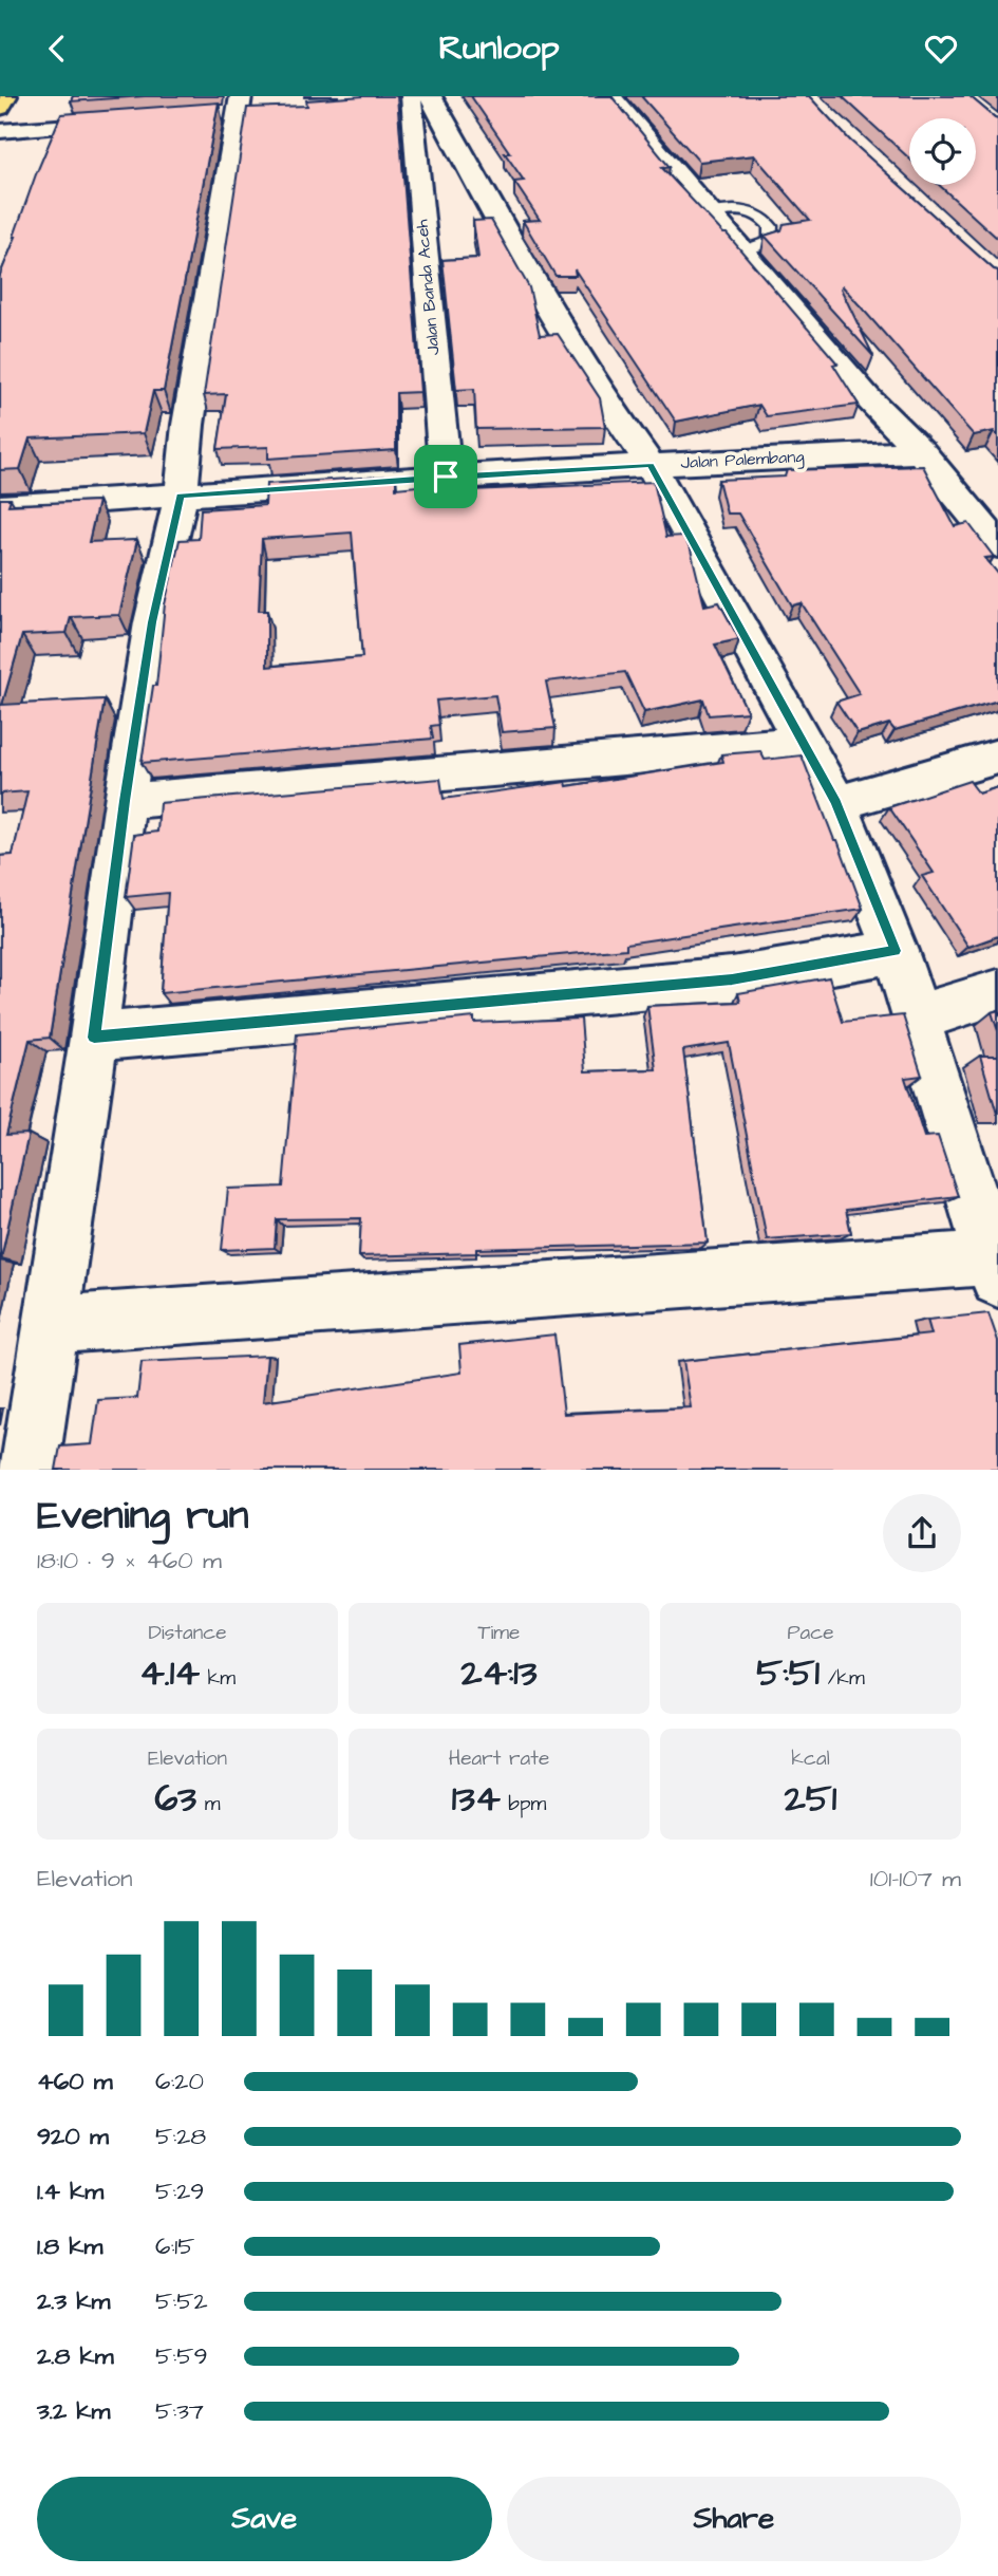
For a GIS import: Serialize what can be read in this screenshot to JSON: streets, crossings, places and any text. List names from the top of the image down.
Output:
{
  "streets": {
    "street": ["Jalan Banda Aceh", "Jalan Palembang"]
  },
  "crossings": [
    ["Jalan Banda Aceh", "Jalan Palembang"]
  ],
  "page": {
    "header": "Runloop",
    "heading": ["Evening run", "18:10 · 9 × 460 m"],
    "stats": [
      ["Distance", "4.14 km"],
      ["Time", "24:13"],
      ["Pace", "5:51 /km"],
      ["Elevation", "63 m"],
      ["Heart rate", "134 bpm"],
      ["kcal", "251"]
    ],
    "chart": ["Elevation", "101–107 m"],
    "list": [
      {
        "name": "460 m",
        "note": "6:20"
      },
      {
        "name": "920 m",
        "note": "5:28"
      },
      {
        "name": "1.4 km",
        "note": "5:29"
      },
      {
        "name": "1.8 km",
        "note": "6:15"
      },
      {
        "name": "2.3 km",
        "note": "5:52"
      },
      {
        "name": "2.8 km",
        "note": "5:59"
      },
      {
        "name": "3.2 km",
        "note": "5:37"
      }
    ],
    "buttons": ["Save", "Share"]
  }
}
